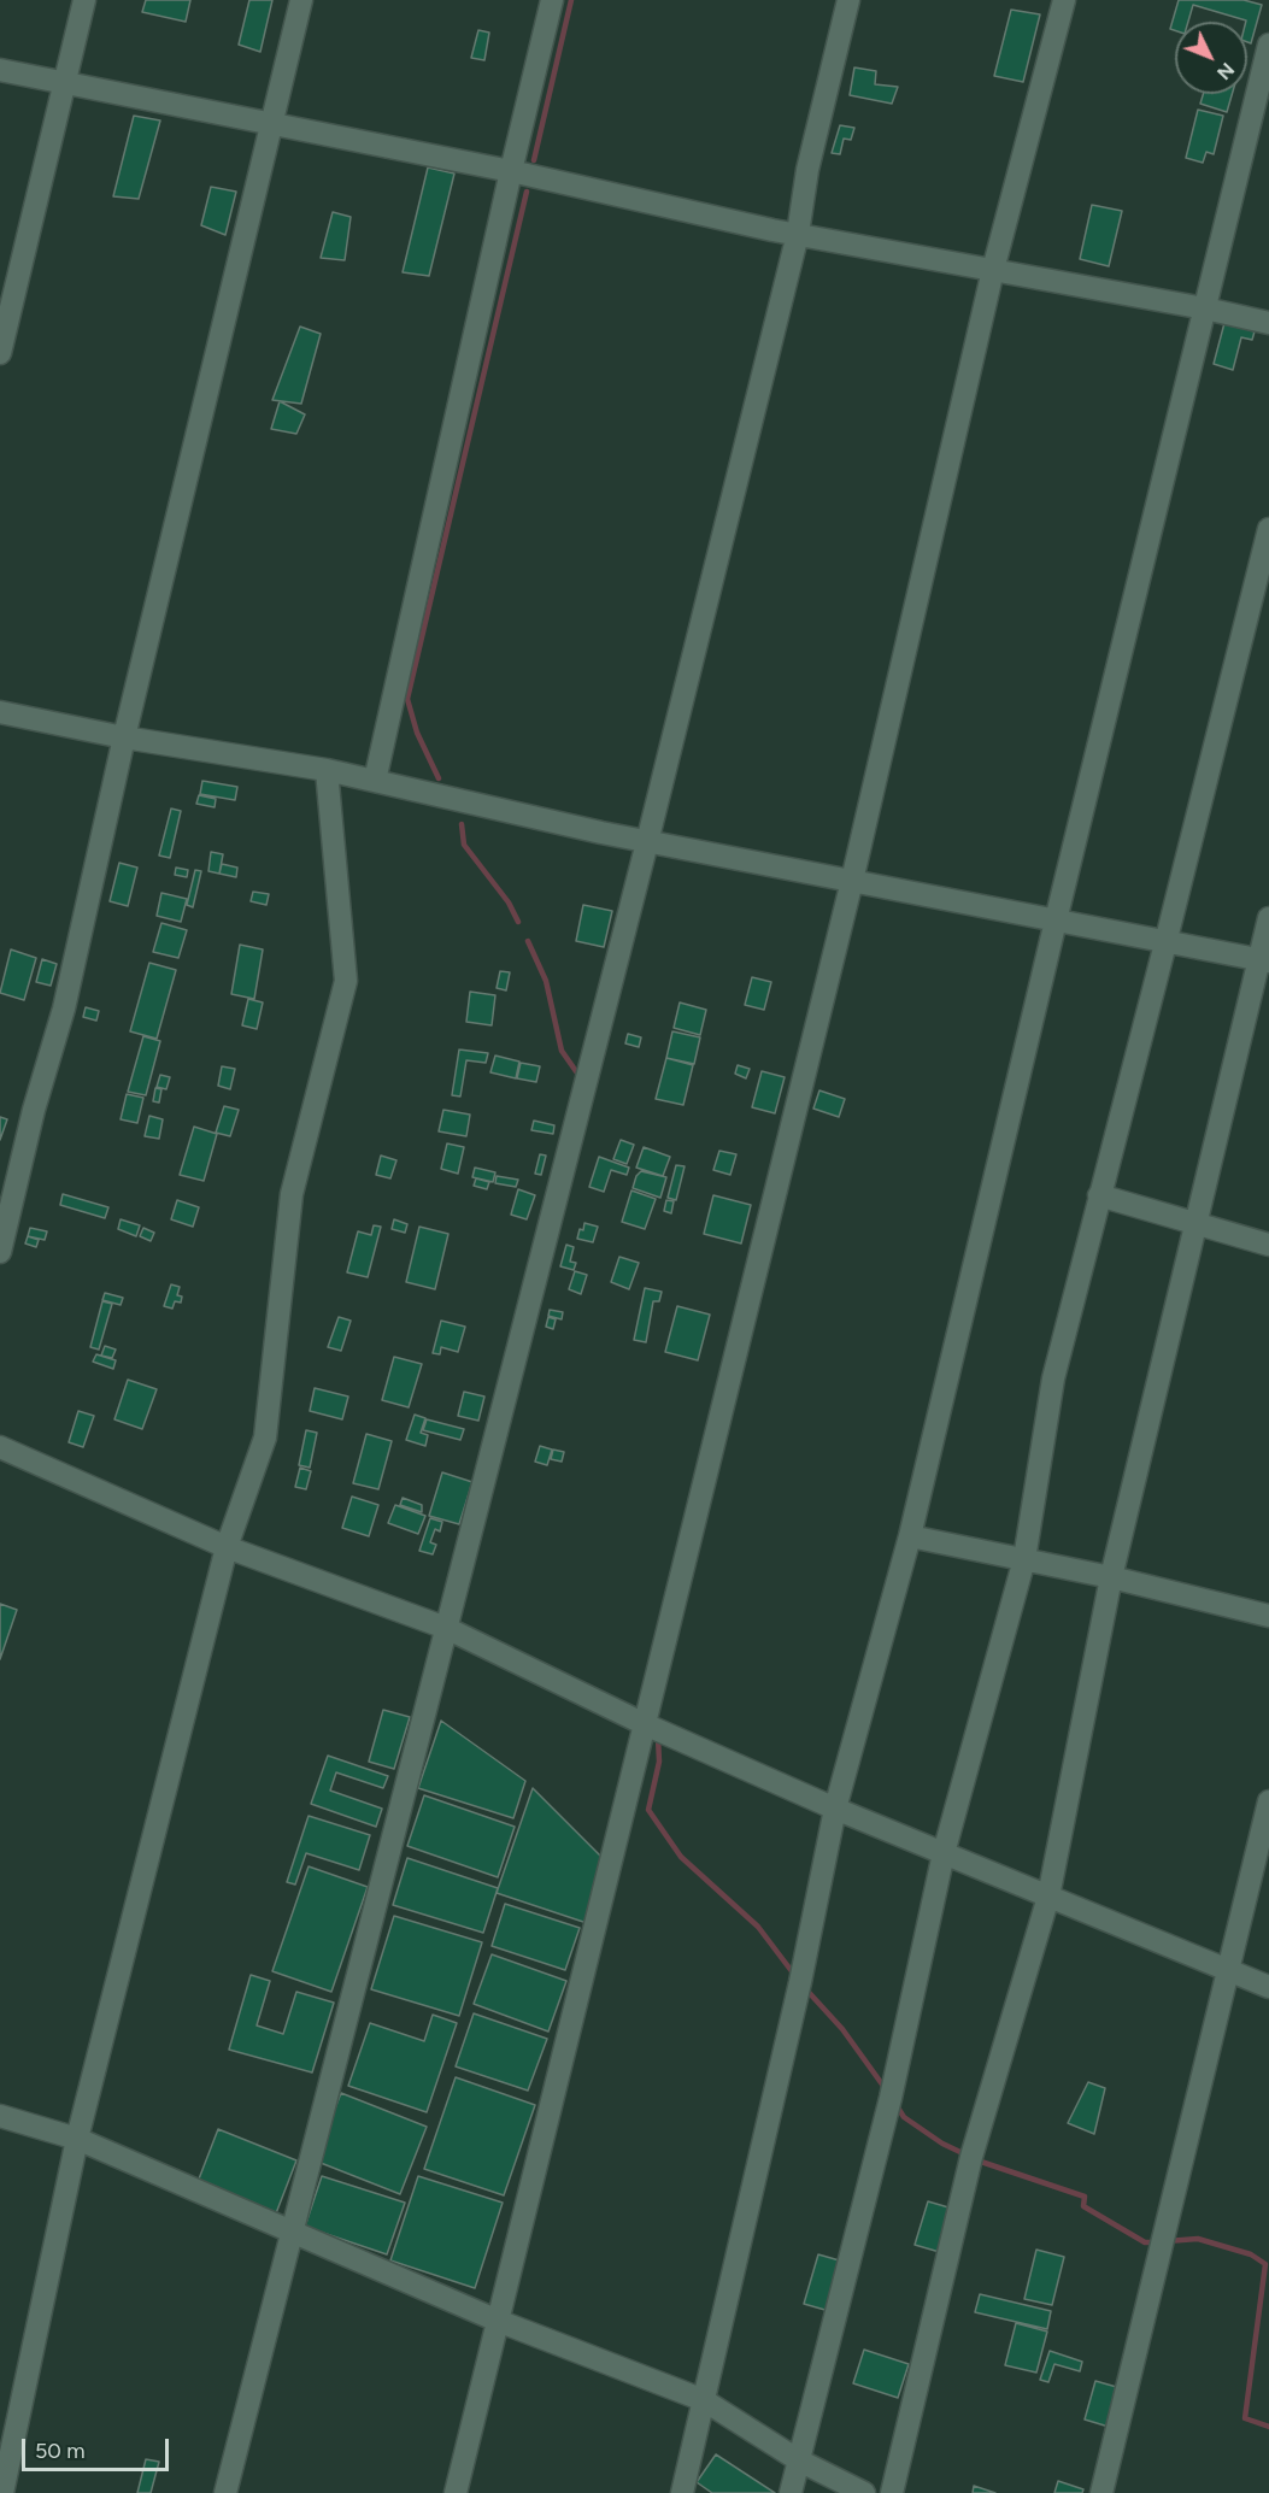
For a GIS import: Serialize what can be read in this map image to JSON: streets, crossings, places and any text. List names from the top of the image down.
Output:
{
  "scale_bar": "50 m",
  "north": "bottom right"
}
